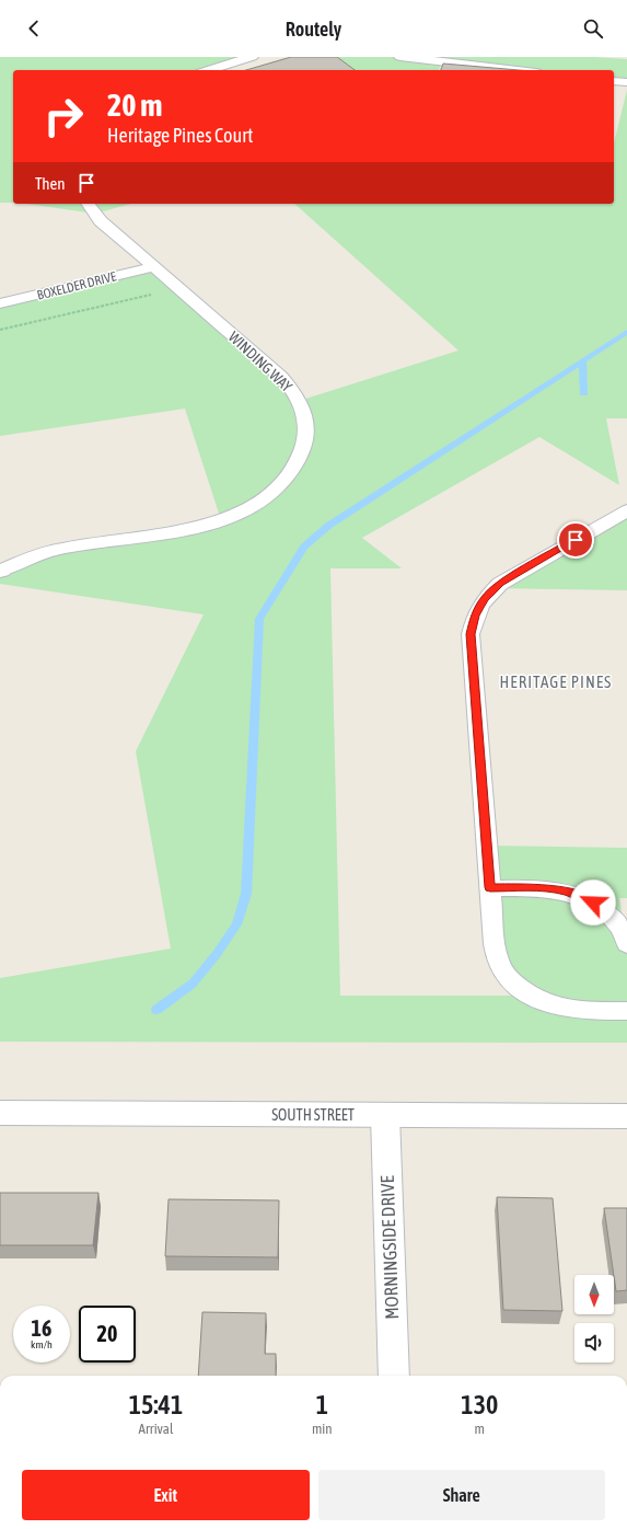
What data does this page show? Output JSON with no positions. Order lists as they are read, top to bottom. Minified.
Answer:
{"streets":{"main road":["SOUTH STREET","MORNINGSIDE DRIVE"],"lane":["BOXELDER DRIVE","WINDING WAY"]},"crossings":[["BOXELDER DRIVE","WINDING WAY"],["SOUTH STREET","MORNINGSIDE DRIVE"]],"districts":["HERITAGE PINES"],"north":"bottom","page":{"header":"Routely","turn":["20 m","Heritage Pines Court"],"then":"Then","speed":"16 km/h","limit":"20","eta":["15:41","Arrival","1","min","130","m"],"buttons":["Exit","Share"]}}
